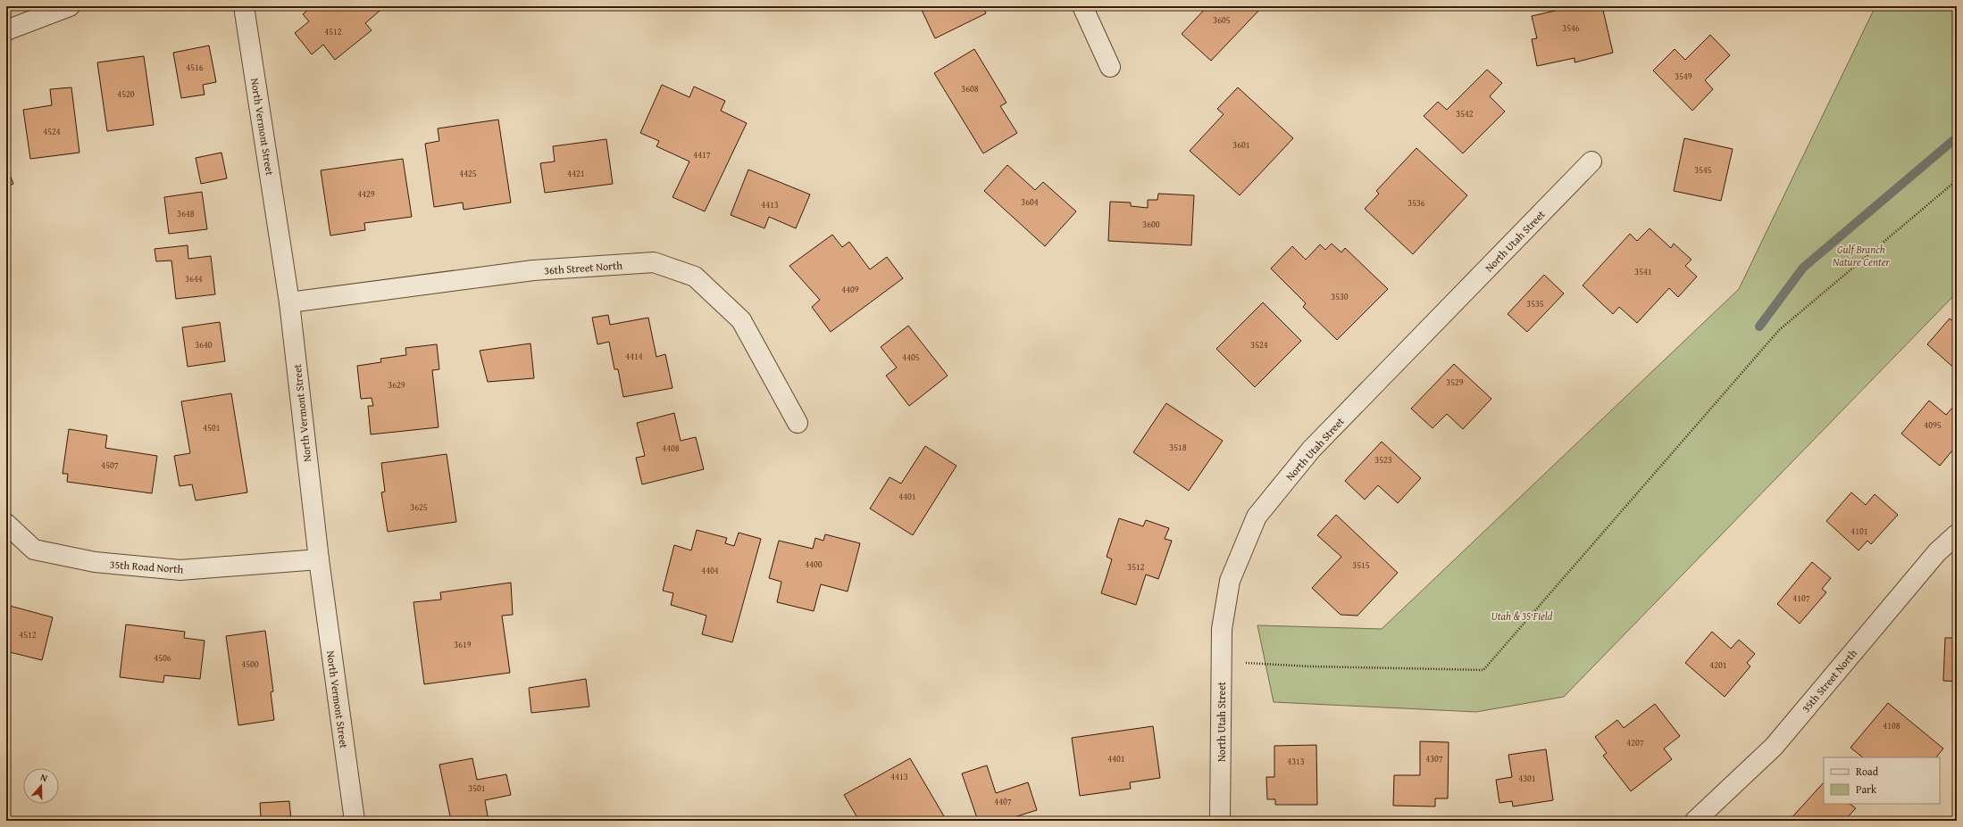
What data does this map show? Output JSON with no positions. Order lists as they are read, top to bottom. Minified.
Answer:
{"streets":{"street":["North Vermont Street","North Utah Street","36th Street North","35th Road North","35th Street North"]},"crossings":[["North Vermont Street","36th Street North"],["North Vermont Street","35th Road North"]],"parks":["Gulf Branch Nature Center","Utah & 35 Field"],"house_numbers":["3605","3546","4512","4516","3549","3608","4520","3542","4524","3601","4417","3545","4425","4421","4429","3604","3536","4413","3648","3600","3541","3644","4409","3530","3535","3640","3524","4414","4405","3529","3629","4095","4501","3518","4408","3523","4507","4401","3625","4101","4400","3515","3512","4404","4107","4512","3619","4506","4500","4201","4108","4207","4401","4307","4313","4413","4301","3501","4407"],"legend":["Road","Park"],"north":"top"}
